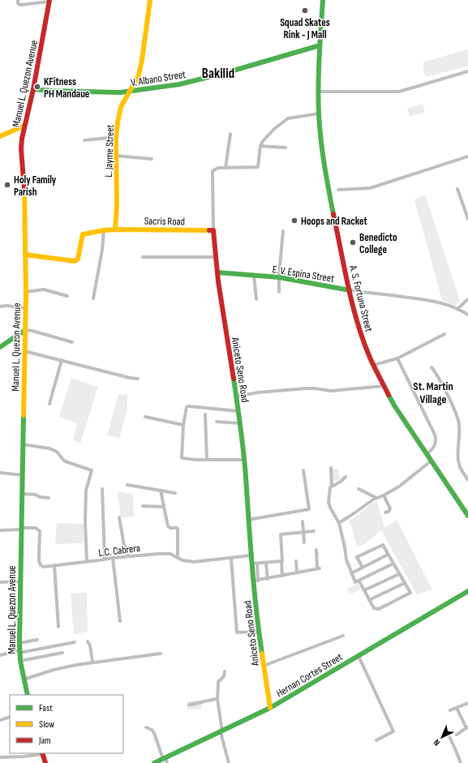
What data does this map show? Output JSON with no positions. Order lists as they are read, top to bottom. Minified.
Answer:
{"streets":{"main road":["V. Albano Street","Manuel L. Quezon Avenue","L. Jayme Street","Sacris Road","E. V. Espina Street","A. S. Fortuna Street","Aniceto Seno Road","Hernan Cortes Street"],"street":["L.C. Cabrera"]},"crossings":[["V. Albano Street","Manuel L. Quezon Avenue"],["V. Albano Street","L. Jayme Street"],["V. Albano Street","A. S. Fortuna Street"],["Manuel L. Quezon Avenue","Sacris Road"],["Manuel L. Quezon Avenue","L.C. Cabrera"],["L. Jayme Street","Sacris Road"],["Sacris Road","Aniceto Seno Road"],["E. V. Espina Street","A. S. Fortuna Street"],["E. V. Espina Street","Aniceto Seno Road"],["Aniceto Seno Road","L.C. Cabrera"],["Aniceto Seno Road","Hernan Cortes Street"]],"districts":["Bakilid","St. Martin Village"],"places":["Squad Skates Rink - J Mall","KFitness PH Mandaue","Holy Family Parish","Hoops and Racket","Benedicto College"],"legend":["Fast","Slow","Jam"],"north":"bottom left"}
